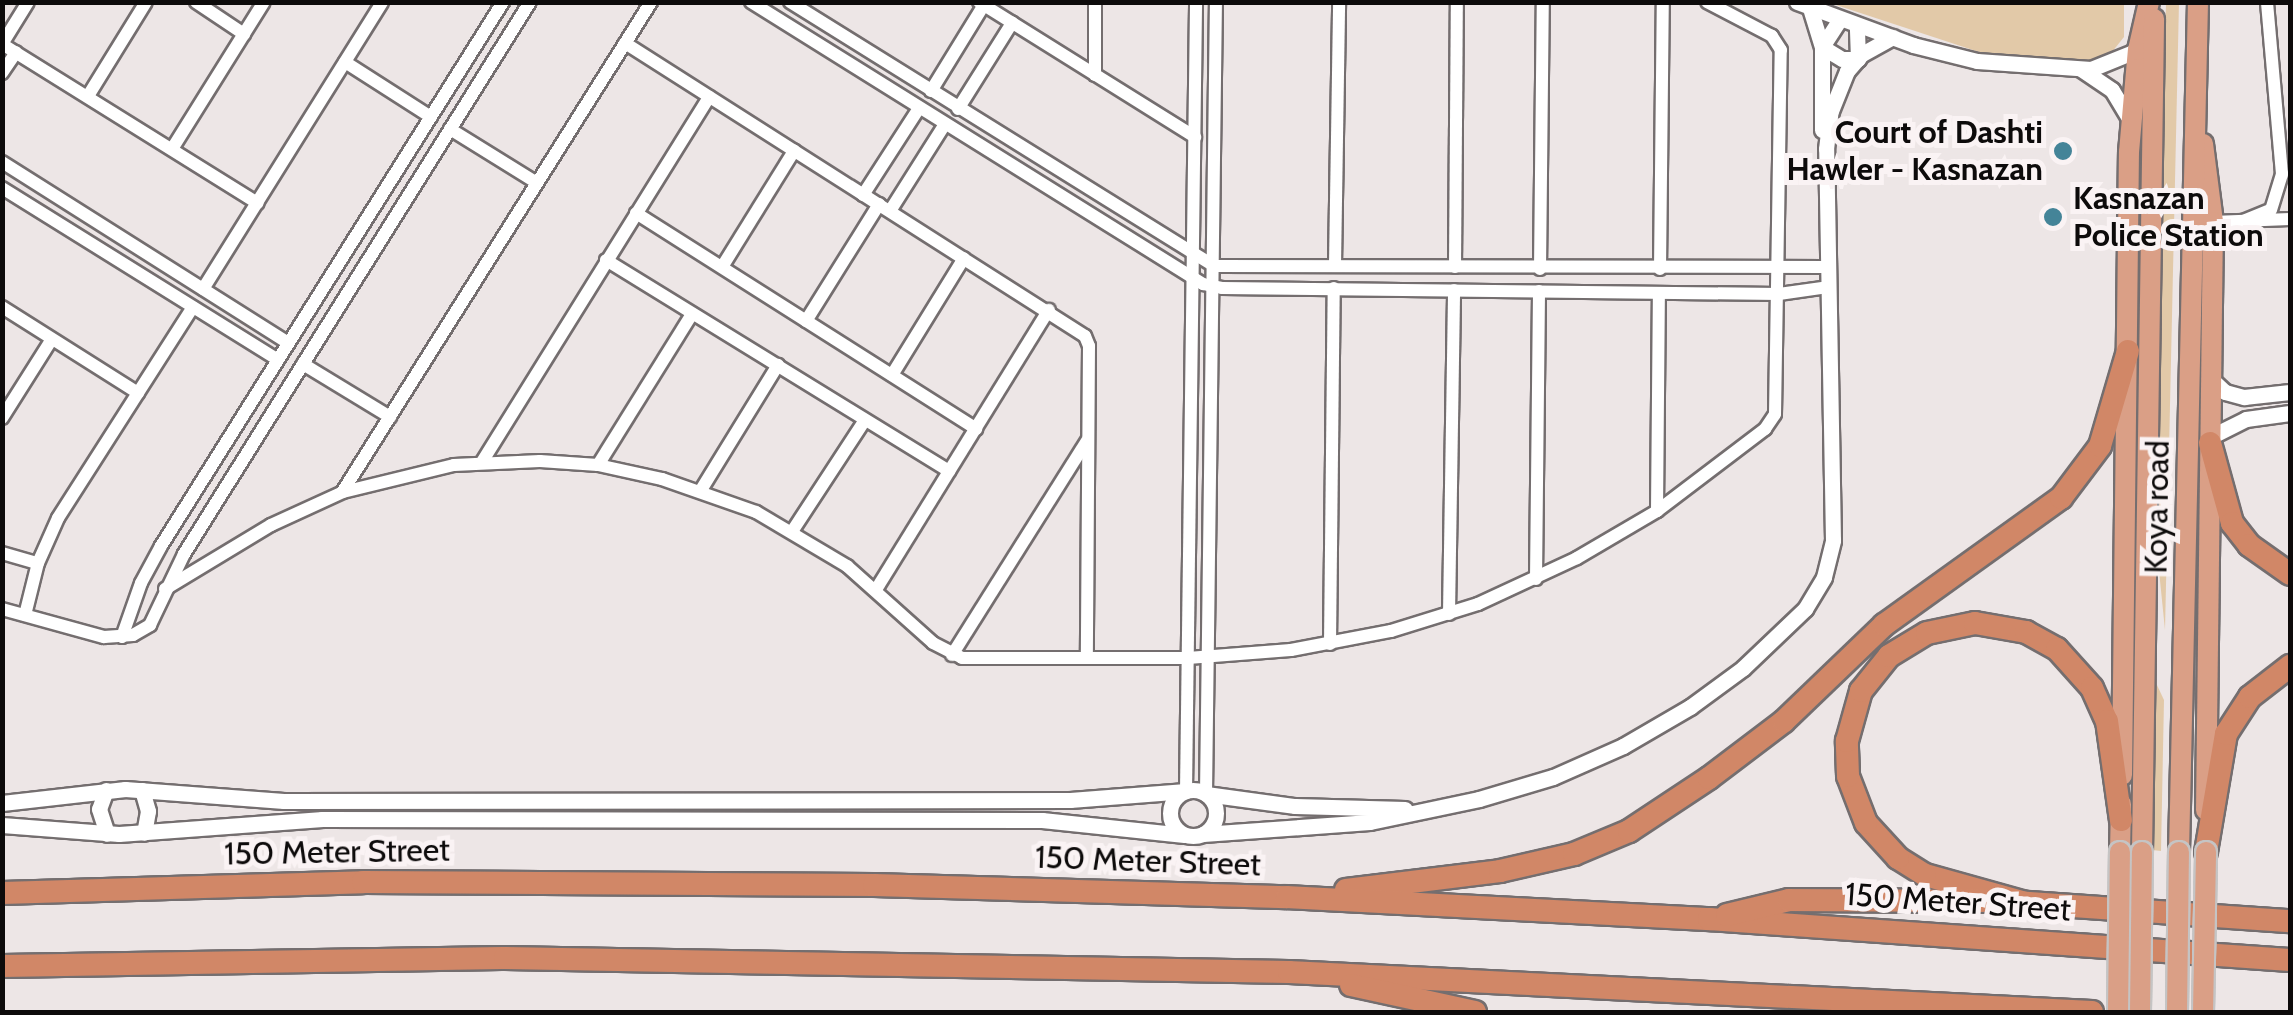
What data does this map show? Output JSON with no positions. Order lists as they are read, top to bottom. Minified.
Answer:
{"streets":{"highway":["Koya road","150 Meter Street"]},"places":["Court of Dashti Hawler - Kasnazan","Kasnazan Police Station"]}
